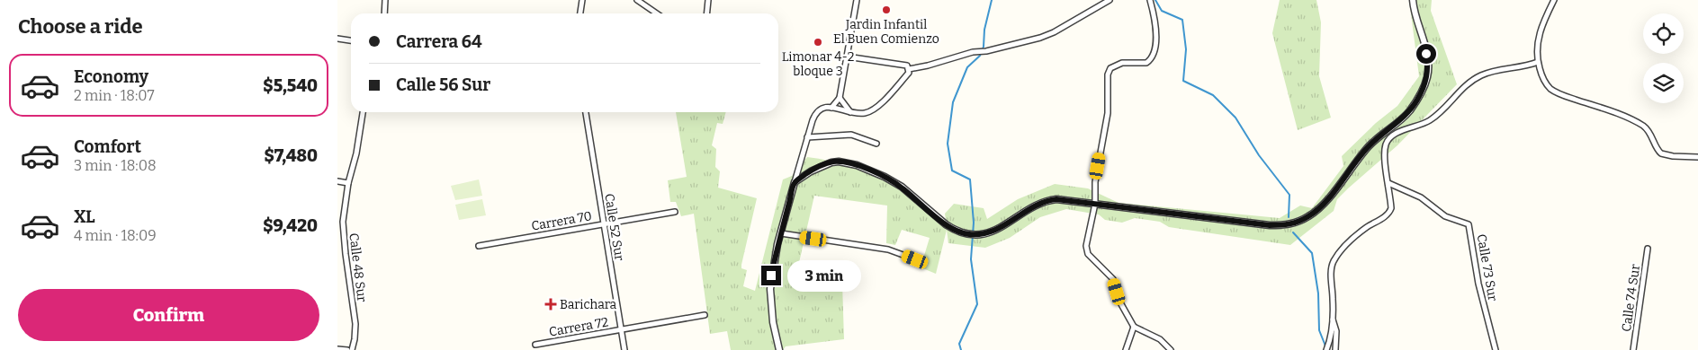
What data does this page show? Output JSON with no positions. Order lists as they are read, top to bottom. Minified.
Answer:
{"streets":{"street":["Carrera 70","Calle 52 Sur","Calle 48 Sur","Calle 73 Sur","Calle 74 Sur","Carrera 72"]},"crossings":[["Carrera 70","Calle 52 Sur"],["Calle 52 Sur","Carrera 72"]],"places":{"other":["Jardin Infantil El Buen Comienzo","Limonar 4-2 bloque 3"],"health":["Barichara"]},"page":{"heading":"Choose a ride","banner":["Carrera 64","Calle 56 Sur"],"list":[{"name":"Economy","note":"2 min · 18:07","value":"$5,540"},{"name":"Comfort","note":"3 min · 18:08","value":"$7,480"},{"name":"XL","note":"4 min · 18:09","value":"$9,420"}],"bubble":"3 min","buttons":"Confirm"}}
